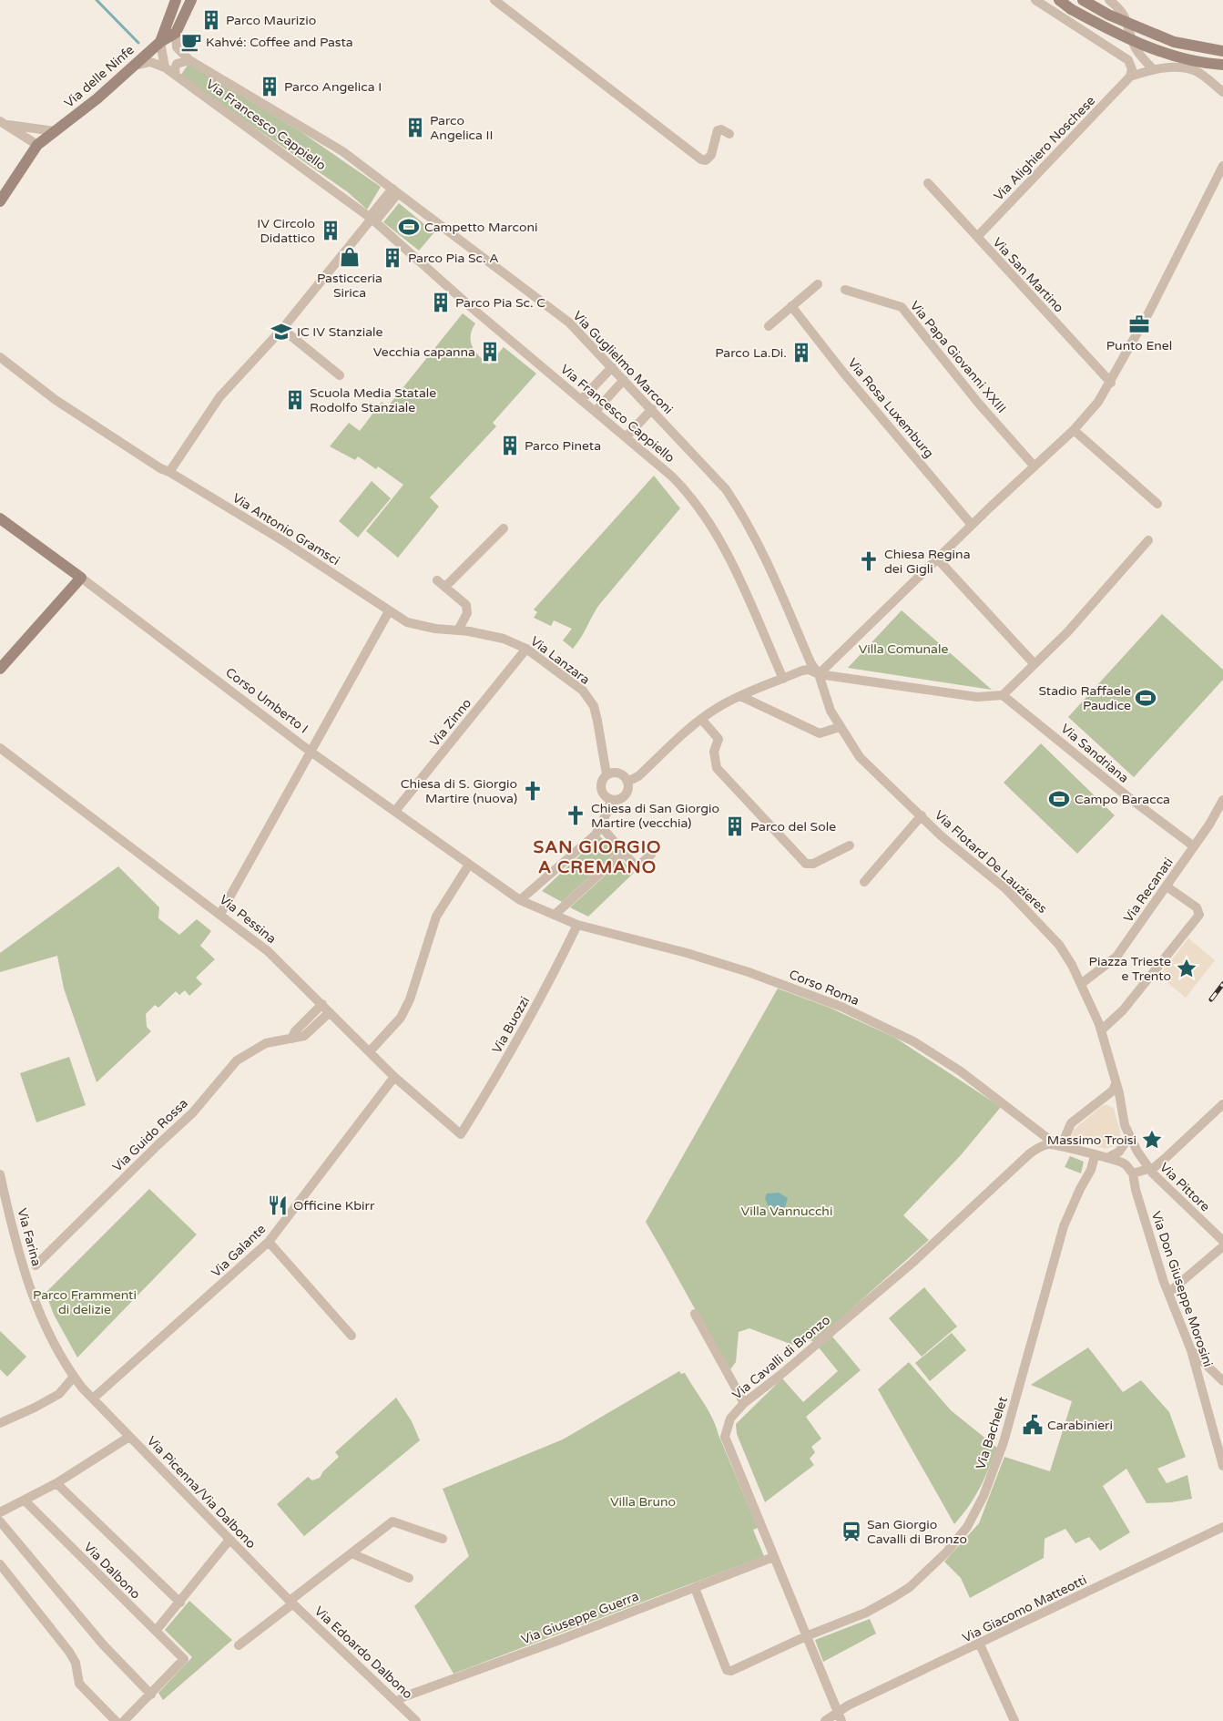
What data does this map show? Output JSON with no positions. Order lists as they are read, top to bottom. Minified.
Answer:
{"streets":{"main road":["Via delle Ninfe","Corso Umberto I"],"street":["Via Francesco Cappiello","Via Alighiero Noschese","Via San Martino","Via Papa Giovanni XXIII","Via Guglielmo Marconi","Via Rosa Luxemburg","Via Antonio Gramsci","Via Lanzara","Via Zinno","Via Sandriana","Via Flotard De Lauzieres","Via Recanati","Via Pessina","Corso Roma","Via Buozzi","Via Guido Rossa","Via Pittore","Via Farina","Via Galante","Via Don Giuseppe Morosini","Via Cavalli di Bronzo","Via Bachelet","Via Picenna/Via Dalbono","Via Dalbono","Via Giacomo Matteotti","Via Giuseppe Guerra","Via Edoardo Dalbono"]},"crossings":[["Via delle Ninfe","Via Guglielmo Marconi"],["Via Alighiero Noschese","Via San Martino"],["Via Guglielmo Marconi","Via Flotard De Lauzieres"],["Via Antonio Gramsci","Via Lanzara"],["Via Lanzara","Via Zinno"],["Corso Umberto I","Via Zinno"],["Corso Umberto I","Corso Roma"],["Via Sandriana","Via Recanati"],["Via Flotard De Lauzieres","Via Recanati"],["Via Flotard De Lauzieres","Via Pittore"],["Via Flotard De Lauzieres","Via Bachelet"],["Via Pessina","Via Buozzi"],["Via Pessina","Via Guido Rossa"],["Via Pessina","Via Galante"],["Corso Roma","Via Buozzi"],["Corso Roma","Via Cavalli di Bronzo"],["Via Pittore","Via Bachelet"],["Via Farina","Via Galante"],["Via Farina","Via Picenna/Via Dalbono"],["Via Galante","Via Picenna/Via Dalbono"],["Via Cavalli di Bronzo","Via Bachelet"],["Via Cavalli di Bronzo","Via Giacomo Matteotti"],["Via Cavalli di Bronzo","Via Giuseppe Guerra"],["Via Bachelet","Via Giuseppe Guerra"],["Via Picenna/Via Dalbono","Via Edoardo Dalbono"],["Via Giuseppe Guerra","Via Edoardo Dalbono"]],"districts":["SAN GIORGIO A CREMANO"],"parks":["Villa Comunale","Villa Vannucchi","Parco Frammenti di delizie","Villa Bruno"],"places":{"building":["Parco Maurizio","Parco Angelica I","Parco Angelica II","IV Circolo Didattico","Parco Pia Sc. A","Parco Pia Sc. C","Vecchia capanna","Parco La.Di.","Scuola Media Statale Rodolfo Stanziale","Parco Pineta","Parco del Sole"],"cafe":["Kahvé: Coffee and Pasta"],"sports":["Campetto Marconi","Stadio Raffaele Paudice","Campo Baracca"],"shop":["Pasticceria Sirica"],"office":["Punto Enel"],"school or university":["IC IV Stanziale"],"church":["Chiesa Regina dei Gigli","Chiesa di S. Giorgio Martire (nuova)","Chiesa di San Giorgio Martire (vecchia)"],"place":["Piazza Trieste e Trento","Massimo Troisi"],"restaurant":["Officine Kbirr"],"public building":["Carabinieri"],"station":["San Giorgio Cavalli di Bronzo"]}}
